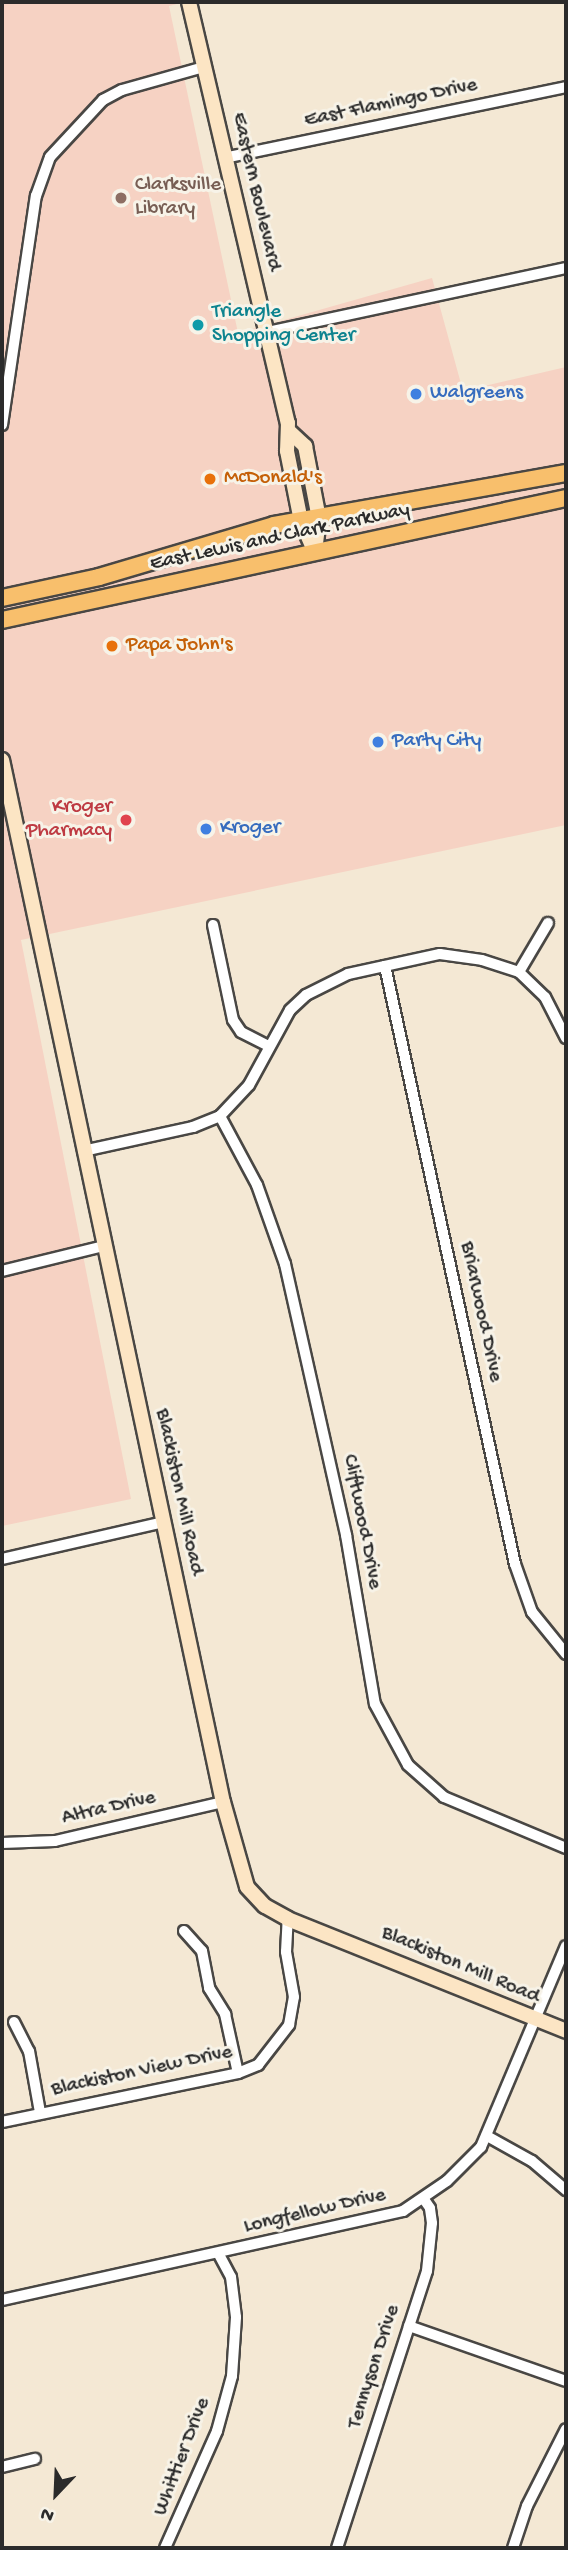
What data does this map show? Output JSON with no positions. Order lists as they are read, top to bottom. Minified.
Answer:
{"streets":{"main road":["Eastern Boulevard","East Lewis and Clark Parkway","Blackiston Mill Road"],"street":["East Flamingo Drive","Briarwood Drive","Cliftwood Drive","Altra Drive","Blackiston View Drive","Longfellow Drive","Tennyson Drive","Whittier Drive"]},"crossings":[["East Flamingo Drive","Eastern Boulevard"],["Eastern Boulevard","East Lewis and Clark Parkway"],["Blackiston Mill Road","Altra Drive"],["Blackiston Mill Road","Blackiston View Drive"],["Blackiston Mill Road","Longfellow Drive"],["Longfellow Drive","Tennyson Drive"],["Longfellow Drive","Whittier Drive"]],"places":["Clarksville Library","Triangle Shopping Center","Walgreens","McDonald's","Papa John's","Party City","Kroger Pharmacy","Kroger"],"north":"bottom left"}
